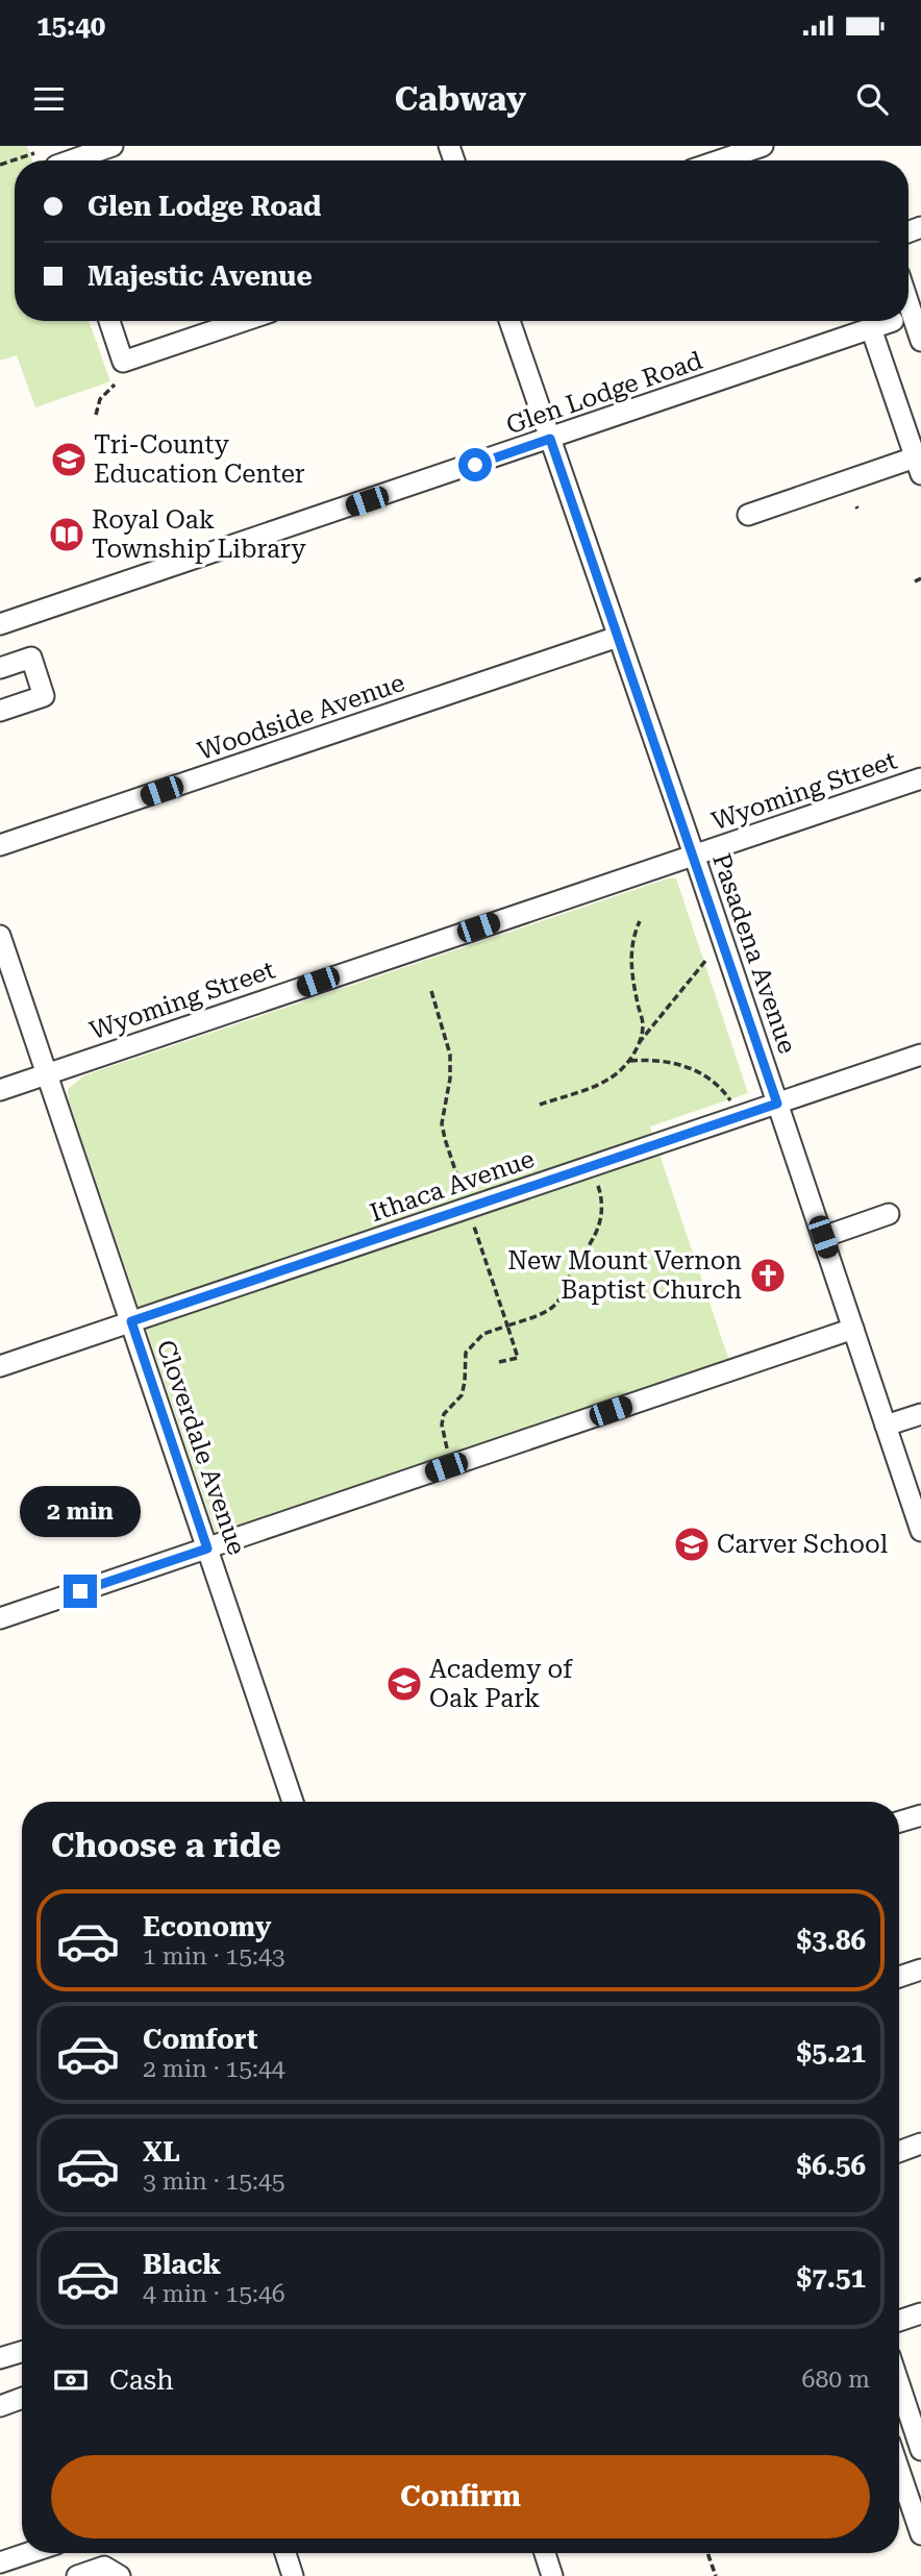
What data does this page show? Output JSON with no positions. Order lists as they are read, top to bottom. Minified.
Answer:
{"streets":{"street":["Glen Lodge Road","Woodside Avenue","Wyoming Street","Pasadena Avenue","Ithaca Avenue","Cloverdale Avenue"]},"crossings":[["Glen Lodge Road","Pasadena Avenue"],["Woodside Avenue","Pasadena Avenue"],["Wyoming Street","Pasadena Avenue"],["Wyoming Street","Cloverdale Avenue"],["Pasadena Avenue","Ithaca Avenue"],["Ithaca Avenue","Cloverdale Avenue"]],"places":{"school or university":["Tri-County Education Center","Carver School","Academy of Oak Park"],"library":["Royal Oak Township Library"],"church":["New Mount Vernon Baptist Church"]},"page":{"status":"15:40","header":"Cabway","banner":["Glen Lodge Road","Majestic Avenue"],"bubble":"2 min","heading":"Choose a ride","list":[{"name":"Economy","note":"1 min · 15:43","value":"$3.86"},{"name":"Comfort","note":"2 min · 15:44","value":"$5.21"},{"name":"XL","note":"3 min · 15:45","value":"$6.56"},{"name":"Black","note":"4 min · 15:46","value":"$7.51"}],"pay":["Cash","680 m"],"buttons":"Confirm"}}
